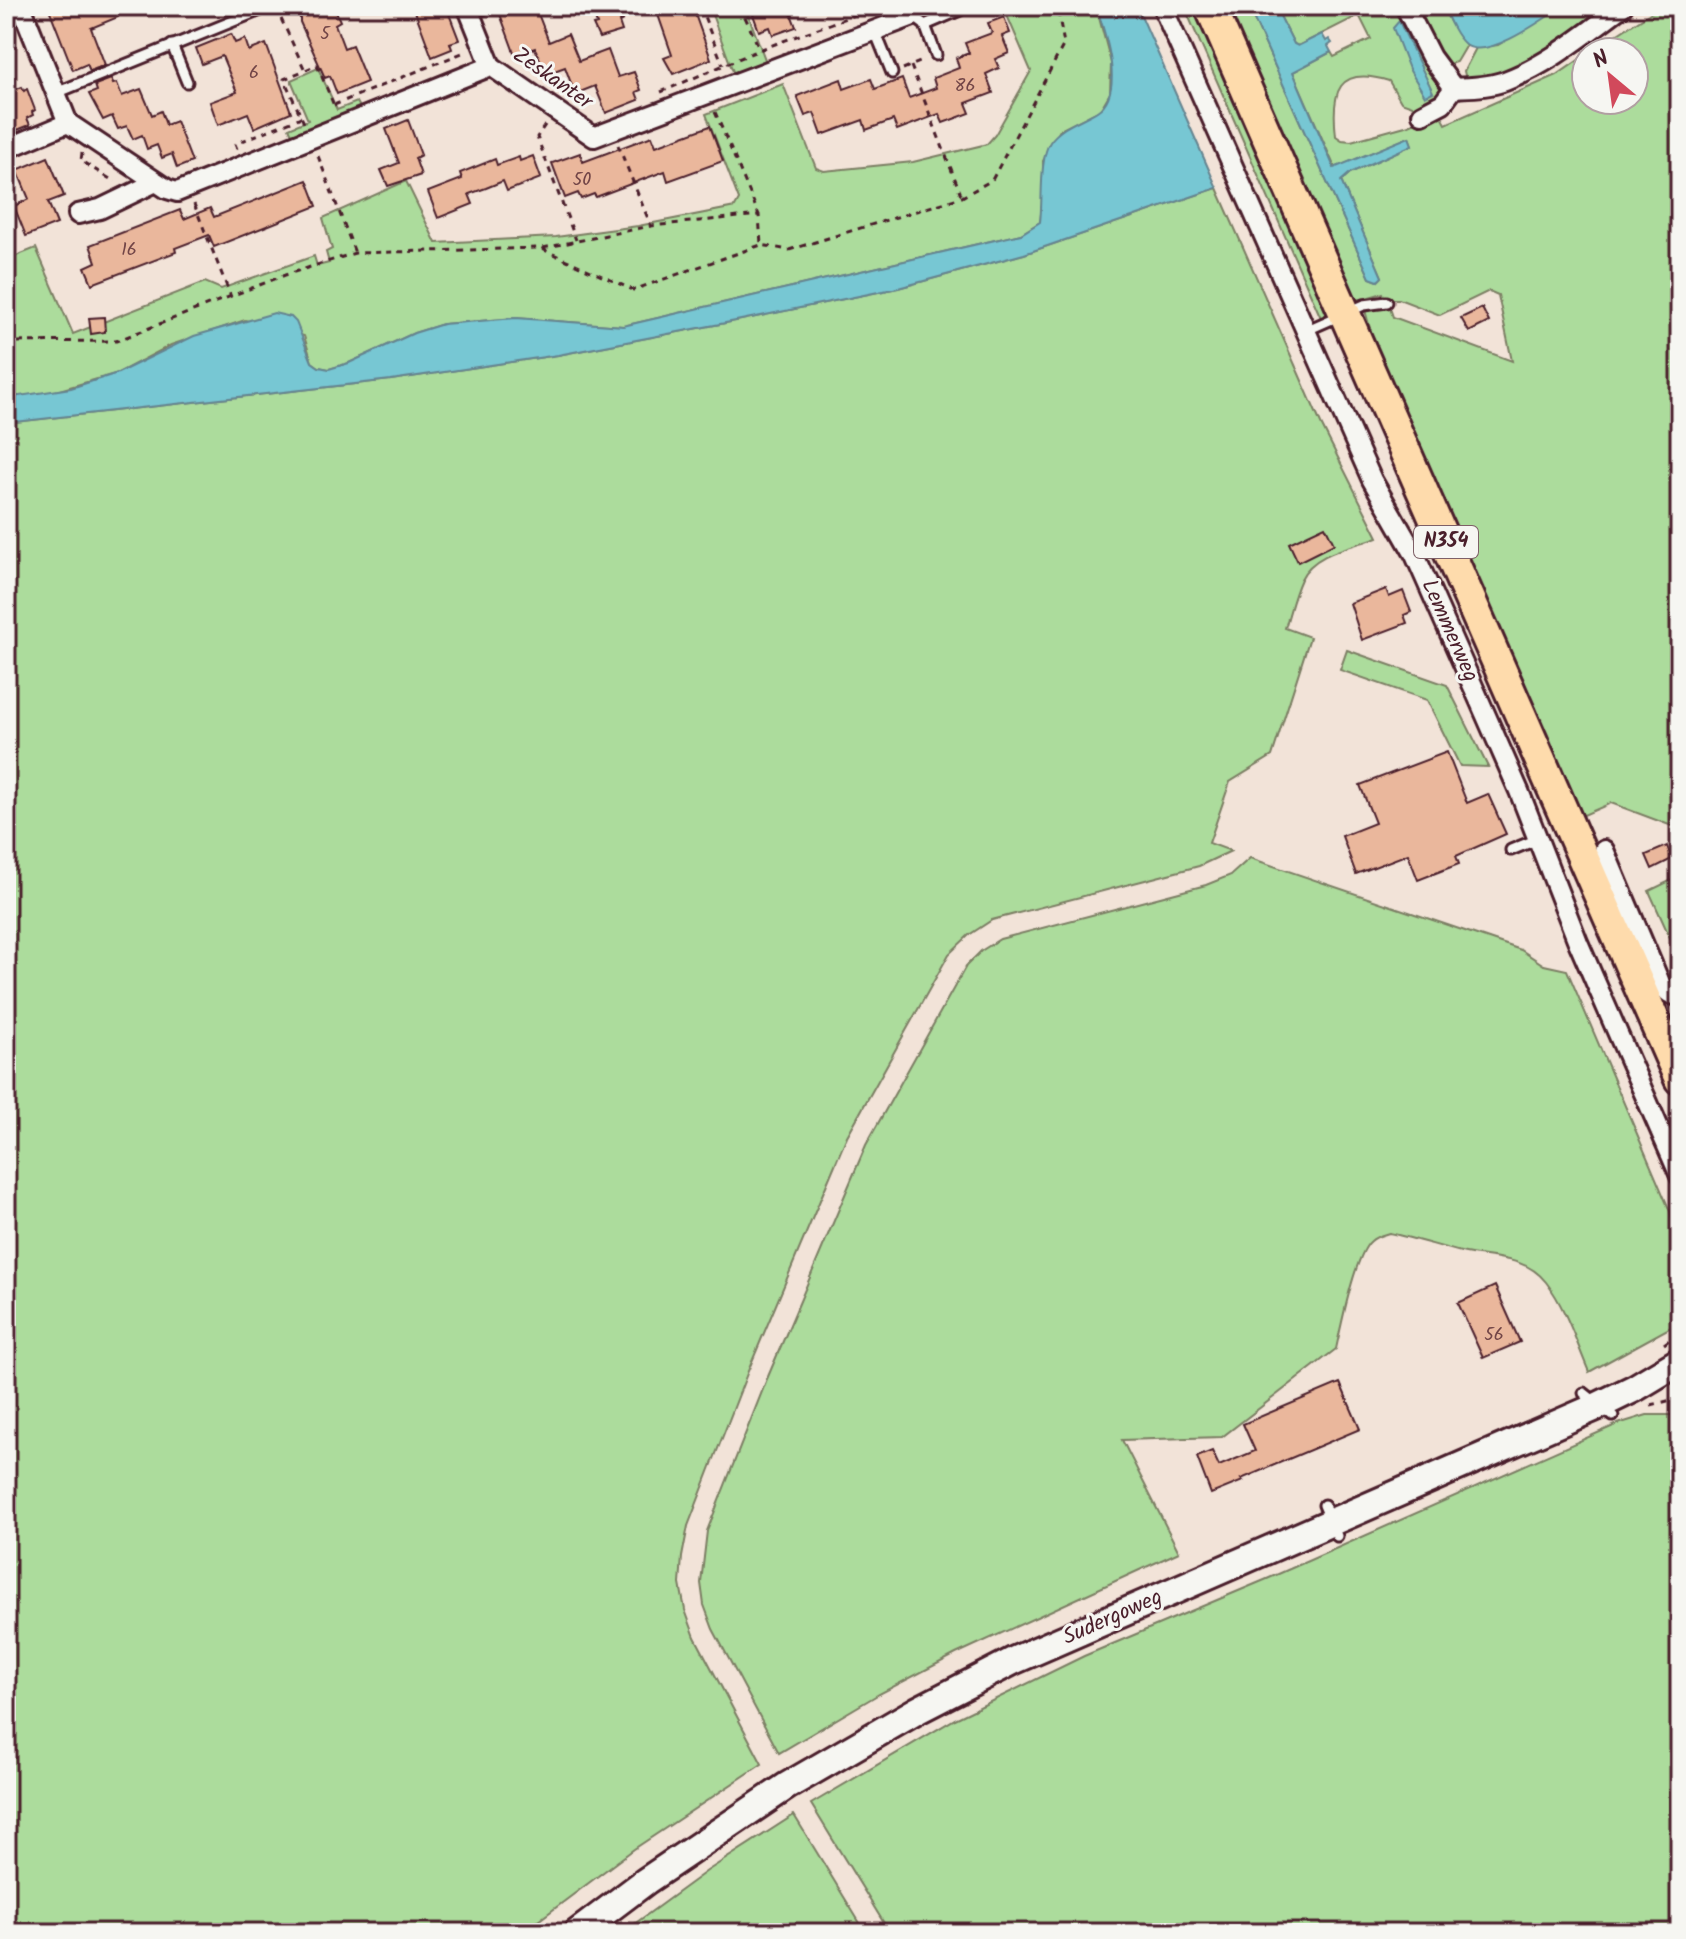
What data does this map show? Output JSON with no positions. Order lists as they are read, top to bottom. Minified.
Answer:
{"streets":{"main road":["N354","Lemmerweg"],"street":["Zeskanter","Sudergoweg"]},"house_numbers":["5","6","86","50","16","56"],"north":"top left"}
